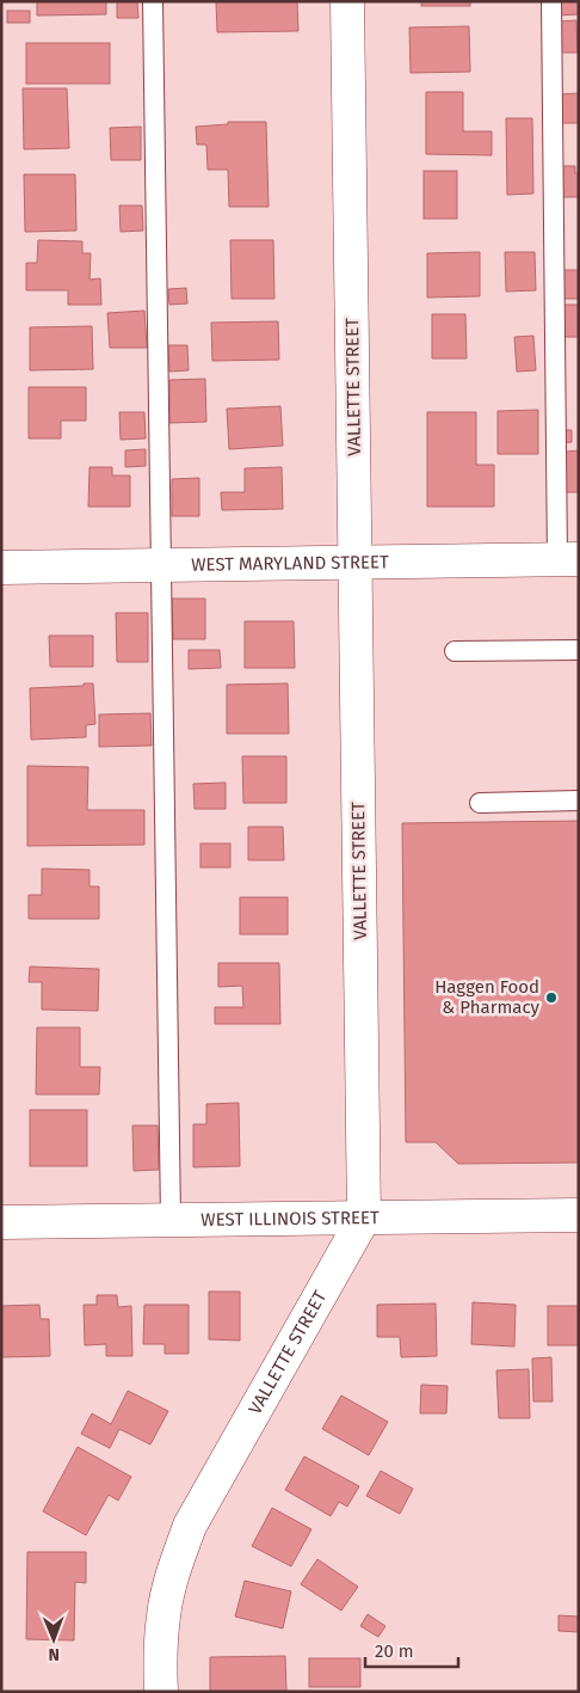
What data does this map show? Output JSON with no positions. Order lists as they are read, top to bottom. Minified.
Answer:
{"streets":{"street":["VALLETTE STREET","WEST MARYLAND STREET","WEST ILLINOIS STREET"]},"crossings":[["VALLETTE STREET","WEST MARYLAND STREET"],["VALLETTE STREET","WEST ILLINOIS STREET"]],"places":["Haggen Food & Pharmacy"],"scale_bar":"20 m","north":"bottom"}
